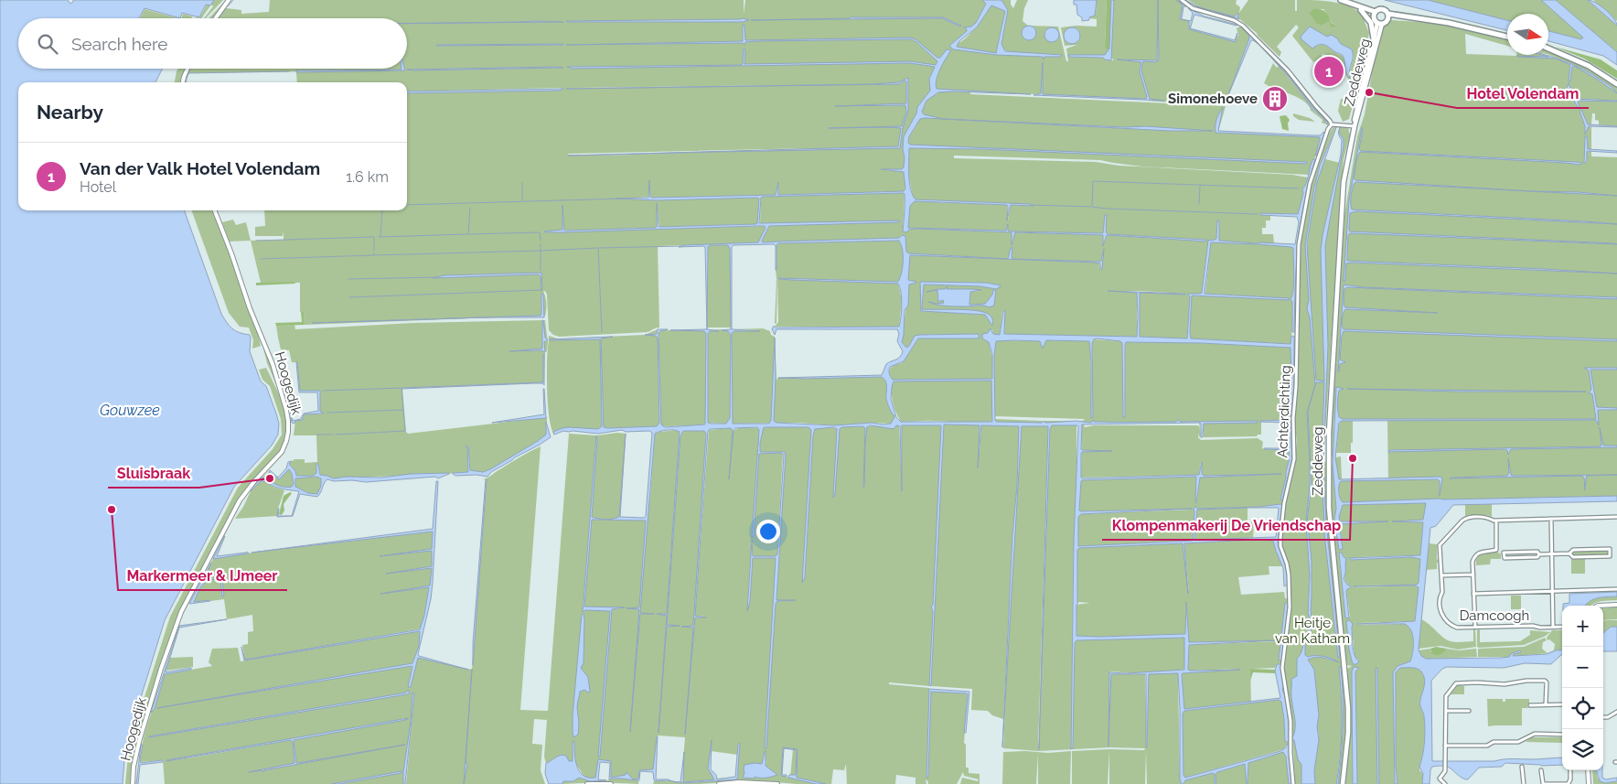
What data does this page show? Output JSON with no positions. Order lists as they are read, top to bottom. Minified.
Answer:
{"streets":{"main road":["Zeddeweg"],"street":["Hoogedijk","Achterdichting","Damcoogh"]},"water":["Gouwzee"],"parks":["Heitje van Katham"],"places":{"other":["Hotel Volendam","Klompenmakerij De Vriendschap","Sluisbraak","Markermeer & IJmeer"],"building":["Simonehoeve"]},"north":"right","page":{"search":"Search here","pins":"1","heading":"Nearby","list":[{"mark":"1","name":"Van der Valk Hotel Volendam","note":"Hotel","value":"1.6 km"}],"map_buttons":["+","−"]}}
